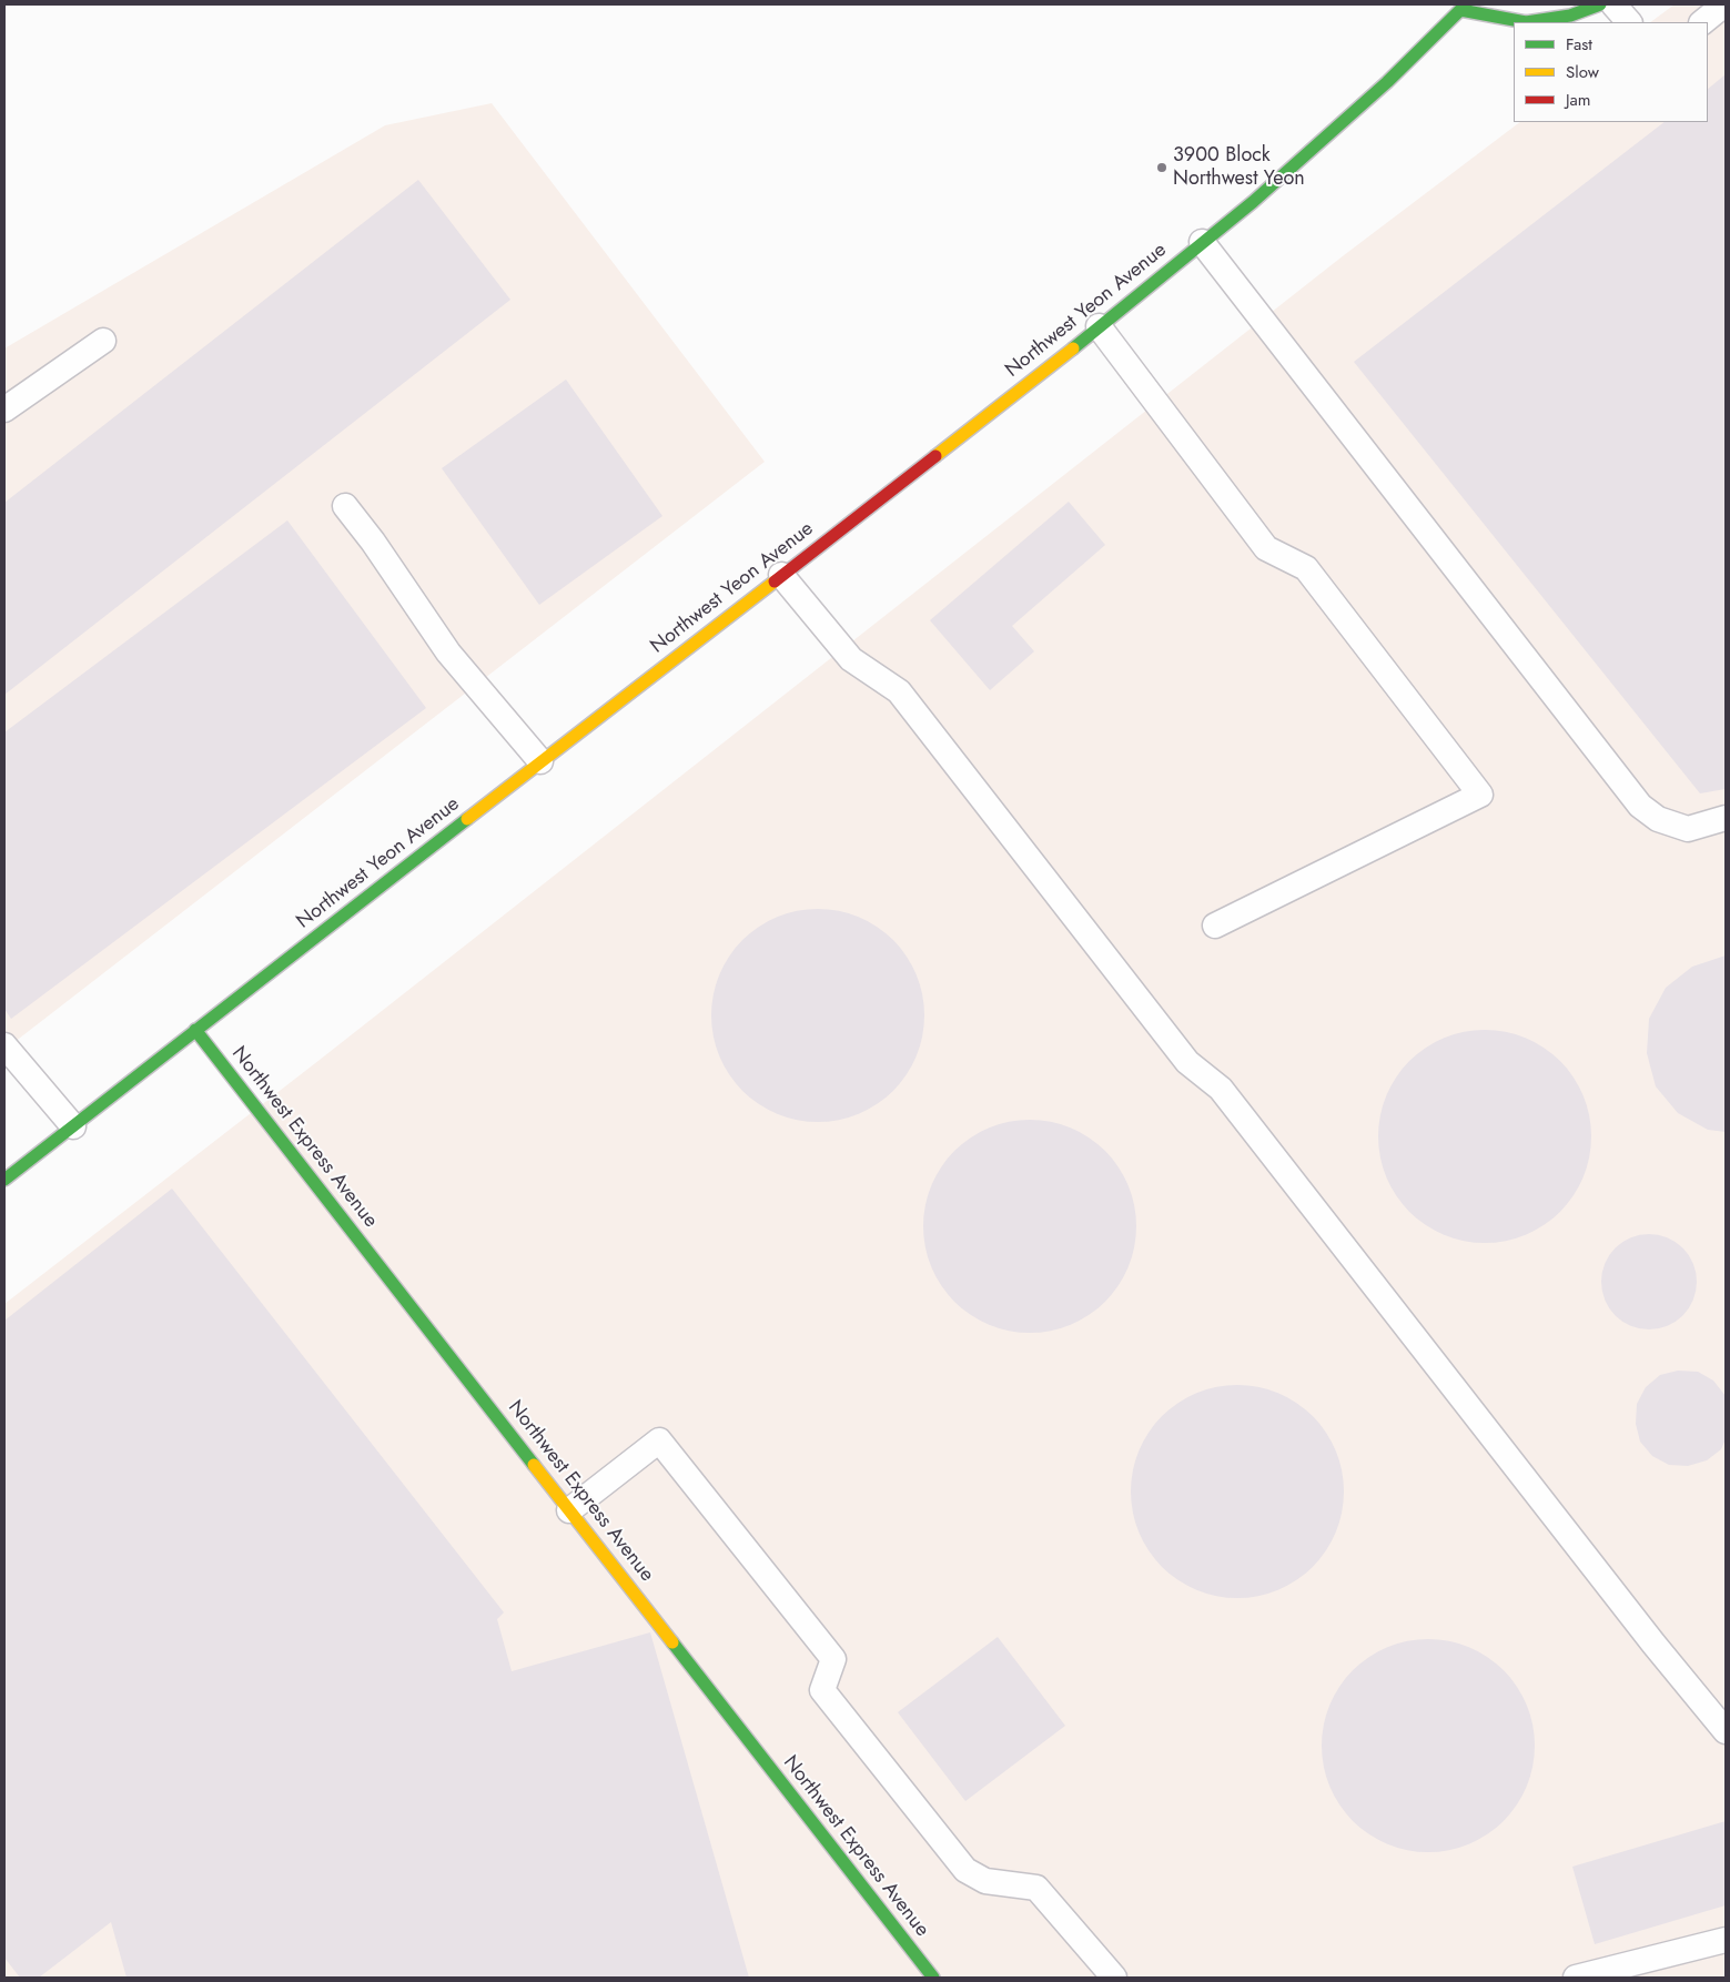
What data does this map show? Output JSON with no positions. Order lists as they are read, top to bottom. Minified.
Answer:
{"streets":{"main road":["Northwest Yeon Avenue","Northwest Express Avenue"]},"crossings":[["Northwest Yeon Avenue","Northwest Express Avenue"]],"places":["3900 Block Northwest Yeon"],"legend":["Fast","Slow","Jam"]}
